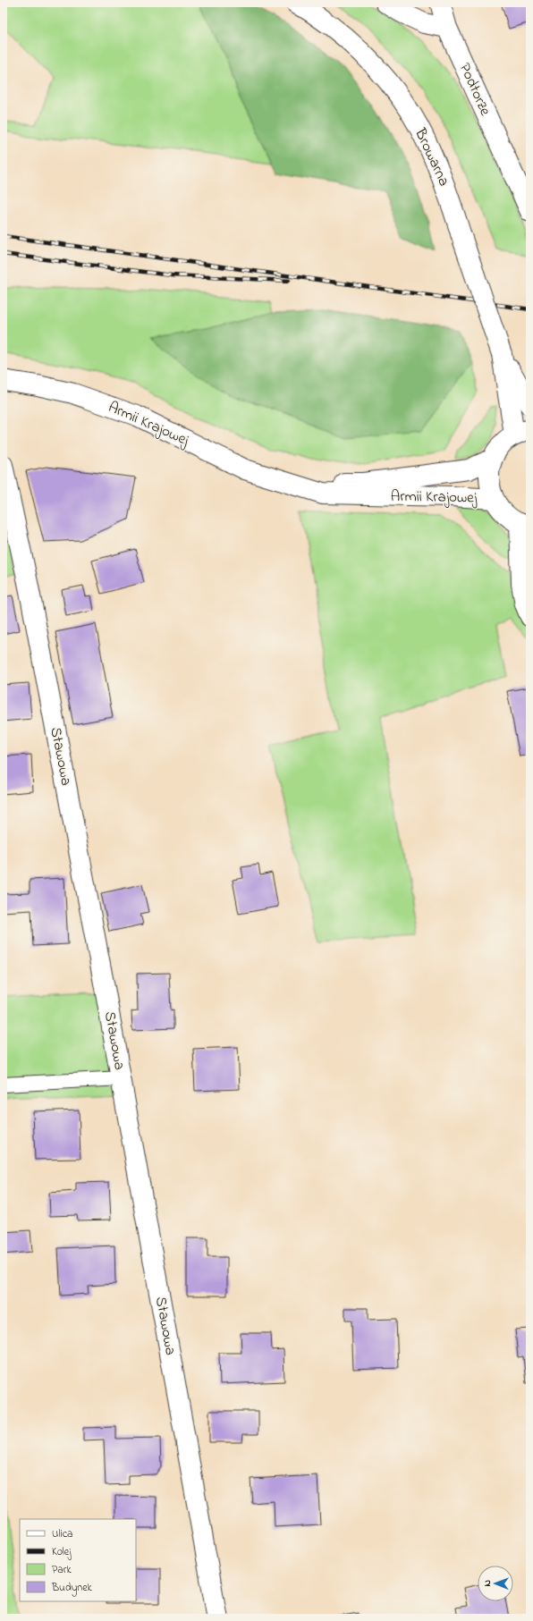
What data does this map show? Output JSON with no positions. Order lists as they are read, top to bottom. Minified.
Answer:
{"streets":{"street":["Podtorze","Browarna","Armii Krajowej","Stawowa"]},"legend":["Ulica","Kolej","Park","Budynek"],"north":"left"}
